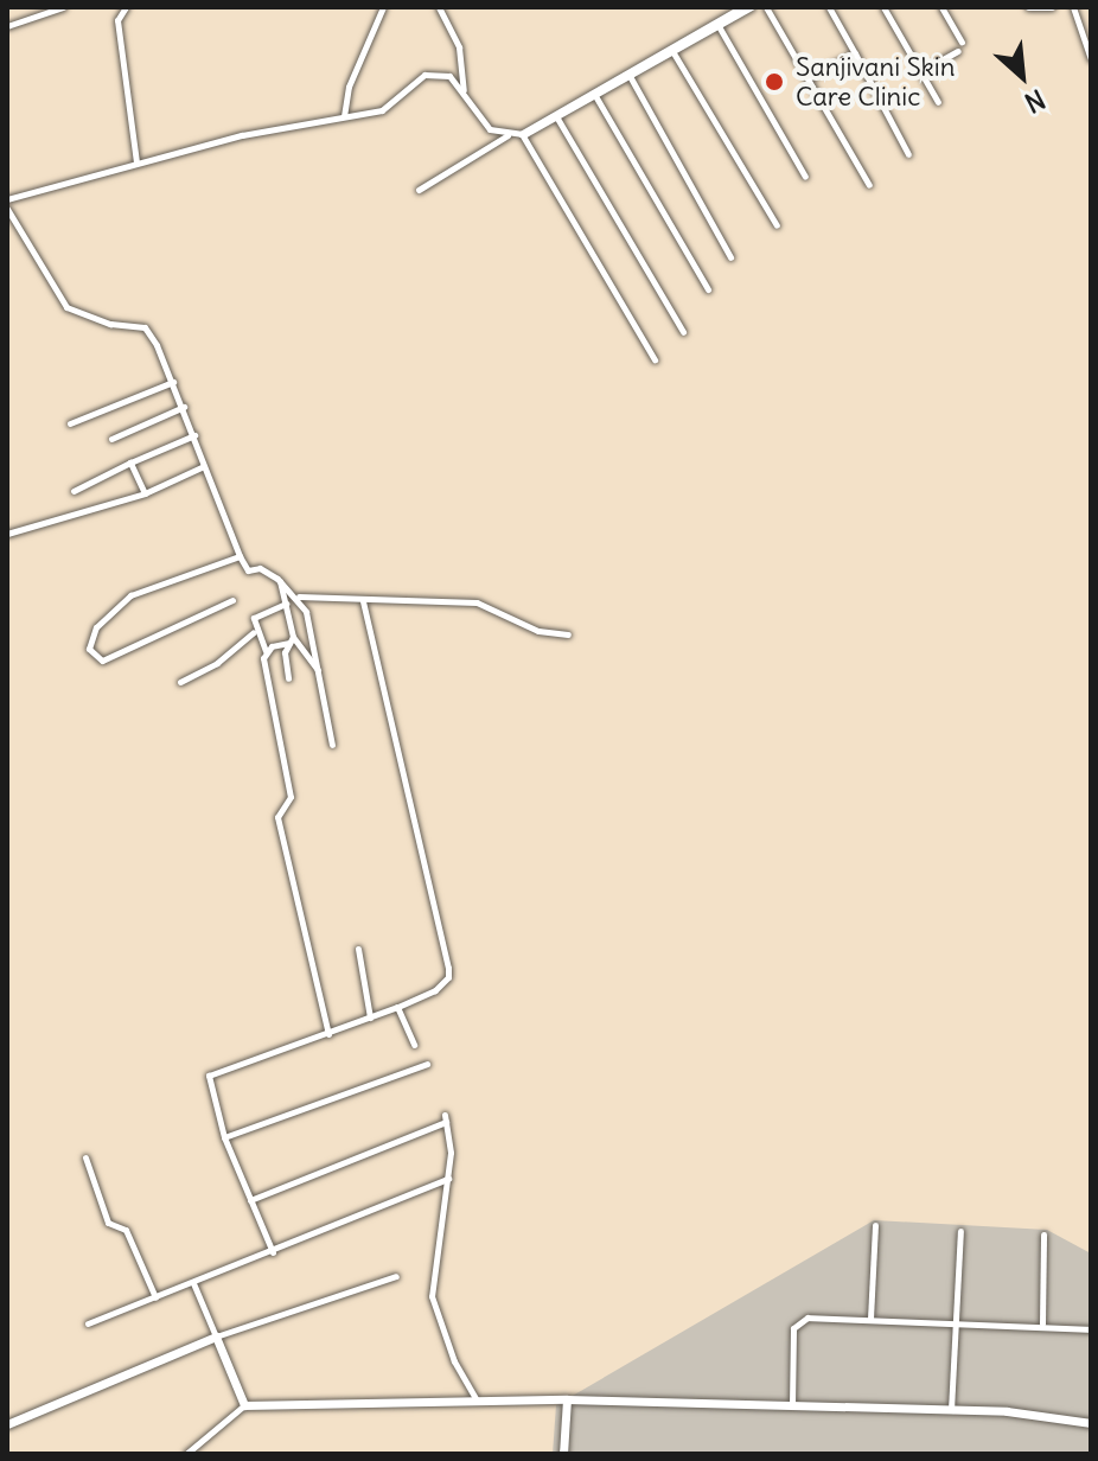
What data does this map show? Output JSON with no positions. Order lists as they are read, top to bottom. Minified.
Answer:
{"places":["Sanjivani Skin Care Clinic"],"north":"bottom right"}
